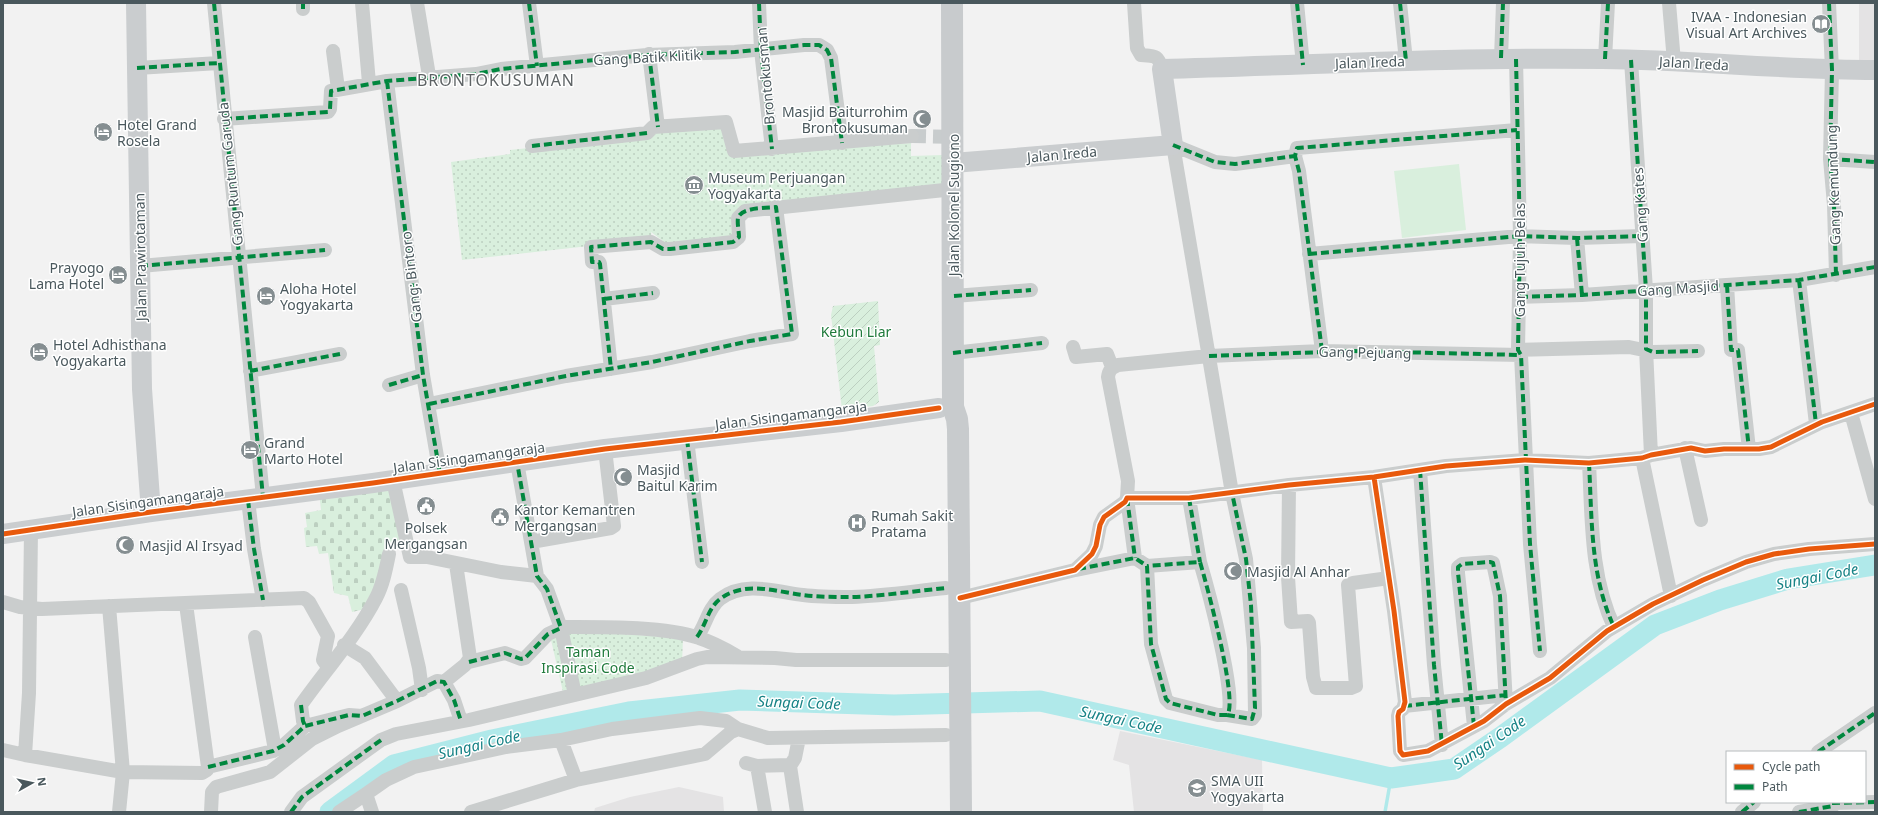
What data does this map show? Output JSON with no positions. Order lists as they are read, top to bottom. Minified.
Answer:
{"streets":{"main road":["Jalan Kolonel Sugiono"],"street":["Gang Batik Klitik","Jalan Ireda","Brontokusman","Gang Runtum Garuda","Gang Kemundung","Gang Kates","Jalan Prawirotaman","Gang Tujuh Belas","Gang: Bintoro","Gang Masjid","Gang Pejuang","Jalan Sisingamangaraja"]},"crossings":[["Gang Batik Klitik","Brontokusman"],["Gang Batik Klitik","Gang: Bintoro"],["Jalan Ireda","Gang Kemundung"],["Jalan Ireda","Jalan Kolonel Sugiono"],["Jalan Ireda","Gang Kates"],["Jalan Ireda","Gang Tujuh Belas"],["Gang Runtum Garuda","Jalan Prawirotaman"],["Gang Kemundung","Gang Masjid"],["Jalan Kolonel Sugiono","Jalan Sisingamangaraja"],["Gang Kates","Gang Masjid"],["Gang Kates","Gang Pejuang"],["Jalan Prawirotaman","Jalan Sisingamangaraja"],["Gang Tujuh Belas","Gang Masjid"],["Gang Tujuh Belas","Gang Pejuang"],["Gang: Bintoro","Jalan Sisingamangaraja"]],"districts":["BRONTOKUSUMAN"],"water":["Sungai Code"],"parks":["Kebun Liar","Taman Inspirasi Code"],"places":{"library":["IVAA - Indonesian Visual Art Archives"],"mosque":["Masjid Baiturrohim Brontokusuman","Masjid Baitul Karim","Masjid Al Irsyad","Masjid Al Anhar"],"hotel":["Hotel Grand Rosela","Prayogo Lama Hotel","Aloha Hotel Yogyakarta","Hotel Adhisthana Yogyakarta","Grand Marto Hotel"],"museum":["Museum Perjuangan Yogyakarta"],"public building":["Polsek Mergangsan","Kantor Kemantren Mergangsan"],"hospital":["Rumah Sakit Pratama"],"school or university":["SMA UII Yogyakarta"]},"legend":["Cycle path","Path"],"north":"right"}
